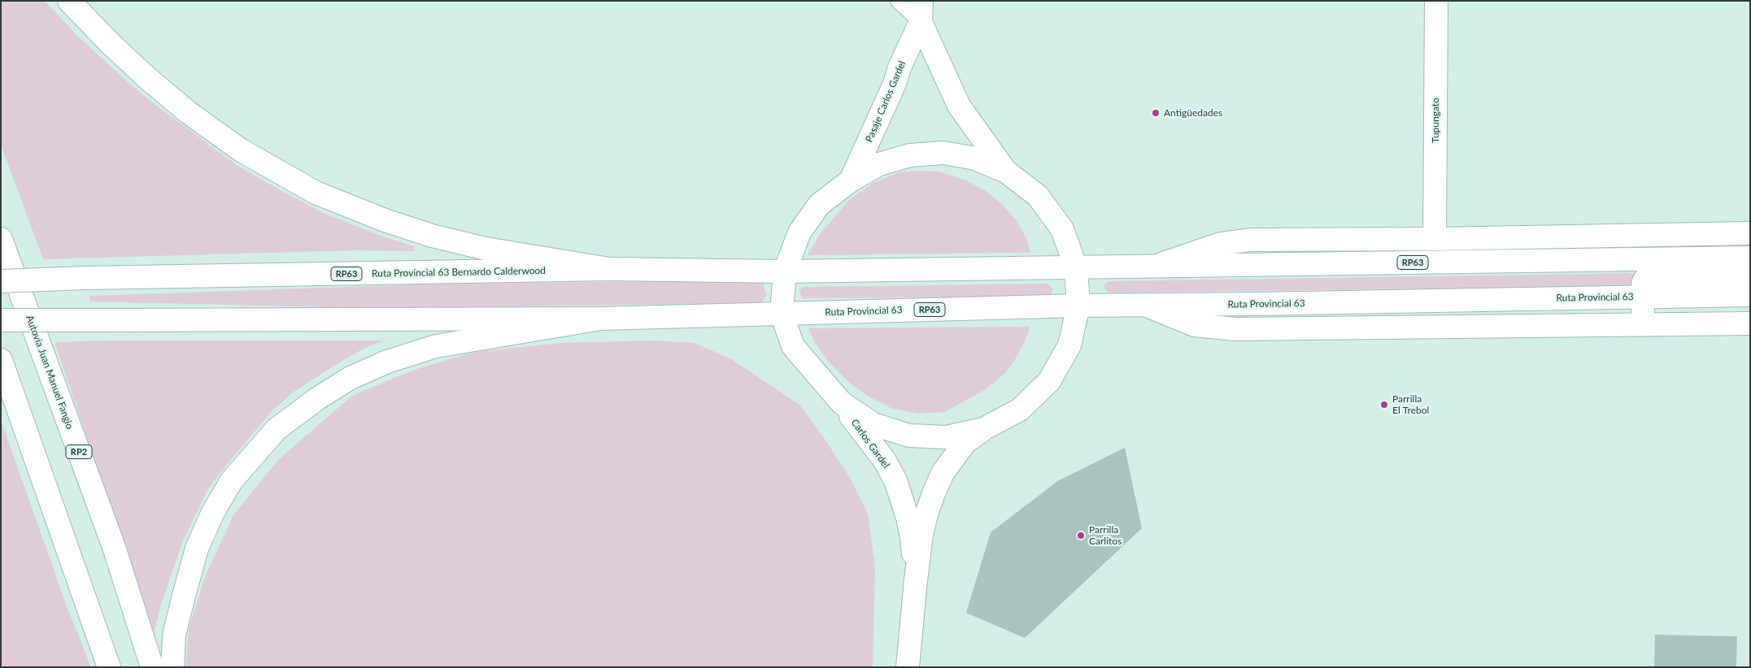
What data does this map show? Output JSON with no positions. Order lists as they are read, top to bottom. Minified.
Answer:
{"streets":{"main road":["Pasaje Carlos Gardel","Tupungato","RP63","Ruta Provincial 63 Bernardo Calderwood","Ruta Provincial 63","Autovía Juan Manuel Fangio","Carlos Gardel","RP2"]},"crossings":[["RP63","Ruta Provincial 63 Bernardo Calderwood"],["RP63","Ruta Provincial 63"]],"places":["Antigüedades","Parrilla El Trebol","Parrilla Carlitos"]}
